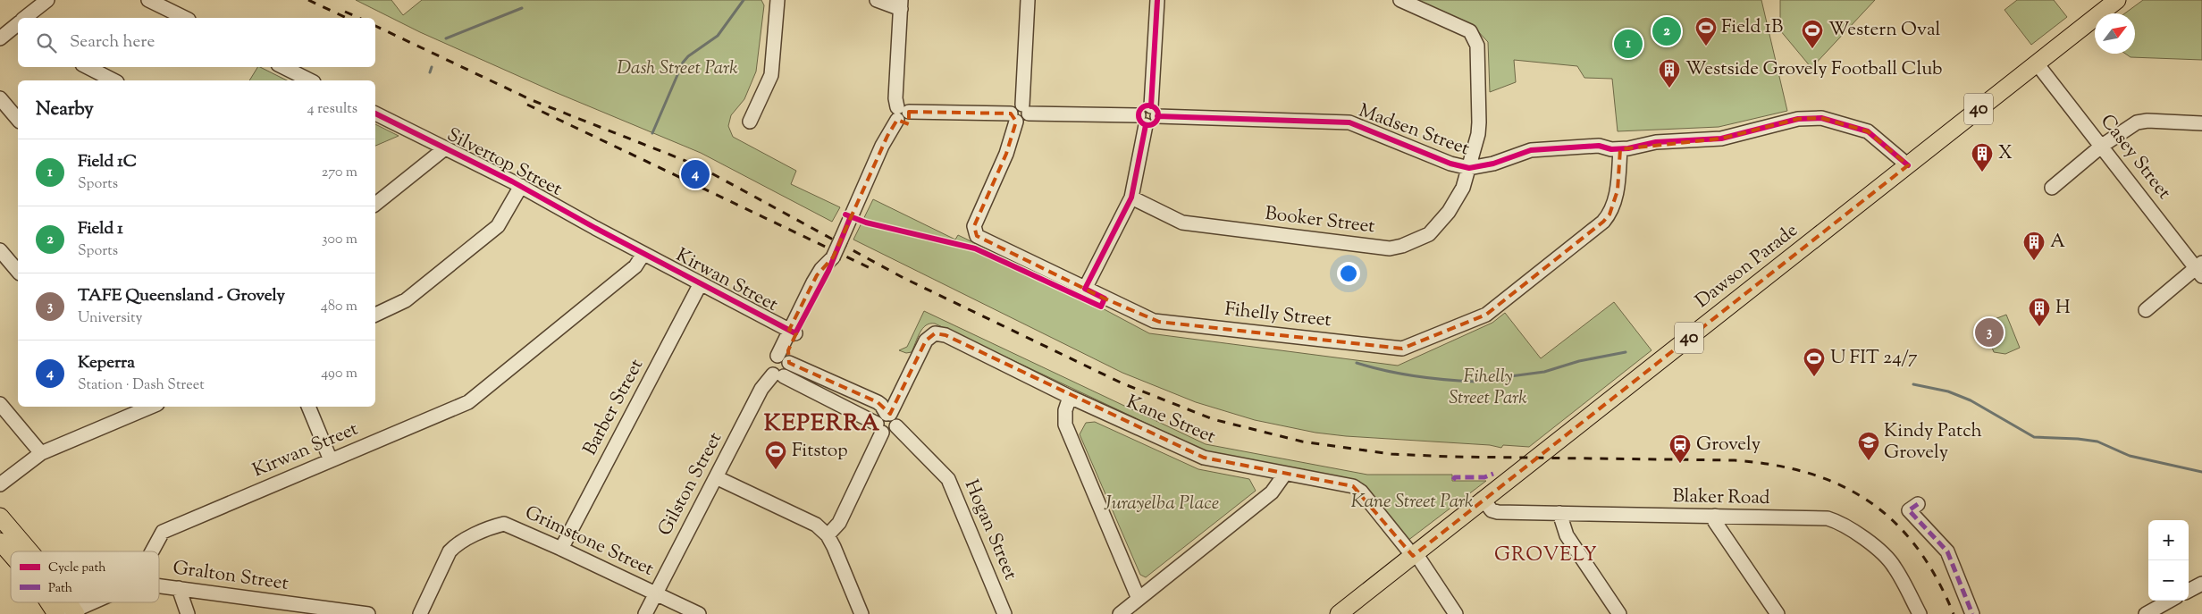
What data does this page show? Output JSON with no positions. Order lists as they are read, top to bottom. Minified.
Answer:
{"streets":{"main road":["40","Dawson Parade"],"street":["Madsen Street","Casey Street","Silvertop Street","Booker Street","Kirwan Street","Fihelly Street","Barber Street","Kane Street","Gilston Street","Blaker Road","Hogan Street","Grimstone Street","Gralton Street"]},"crossings":[["Madsen Street","Booker Street"],["Madsen Street","Dawson Parade"],["Madsen Street","Fihelly Street"],["Casey Street","Dawson Parade"],["Silvertop Street","Kirwan Street"],["Dawson Parade","Kane Street"],["Dawson Parade","Blaker Road"],["Kirwan Street","Barber Street"],["Barber Street","Grimstone Street"],["Kane Street","Hogan Street"],["Gilston Street","Grimstone Street"]],"districts":["KEPERRA","GROVELY"],"parks":["Dash Street Park","Fihelly Street Park","Kane Street Park","Jurayelba Place"],"places":{"sports":["Field 1B","Western Oval","U FIT 24/7","Fitstop"],"building":["Westside Grovely Football Club","X","A","H"],"school or university":["Kindy Patch Grovely"],"station":["Grovely"]},"legend":["Cycle path","Path"],"north":"top right","page":{"pins":["2","1","4","3"],"search":"Search here","heading":["Nearby","4 results"],"list":[{"mark":"1","name":"Field 1C","note":"Sports","value":"270 m"},{"mark":"2","name":"Field 1","note":"Sports","value":"300 m"},{"mark":"3","name":"TAFE Queensland - Grovely","note":"University","value":"480 m"},{"mark":"4","name":"Keperra","note":"Station · Dash Street","value":"490 m"}],"map_buttons":["+","−"]}}
